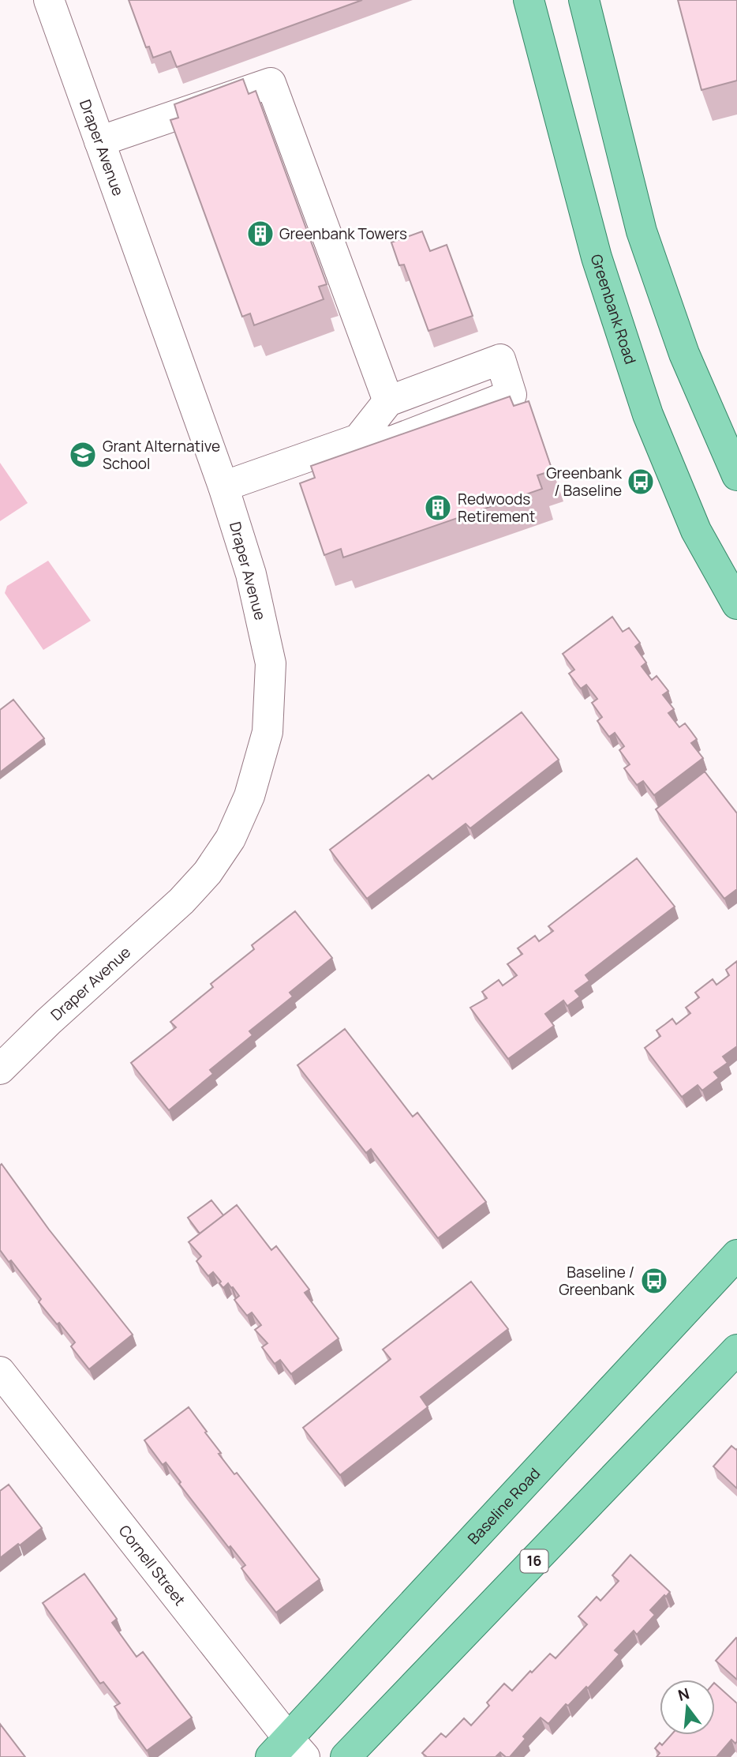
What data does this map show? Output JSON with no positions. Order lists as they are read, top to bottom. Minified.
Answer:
{"streets":{"main road":["Greenbank Road","Baseline Road","16"],"street":["Draper Avenue","Cornell Street"]},"crossings":[["Baseline Road","Cornell Street"]],"places":{"building":["Greenbank Towers","Redwoods Retirement"],"school or university":["Grant Alternative School"],"bus stop":["Greenbank / Baseline","Baseline / Greenbank"]},"north":"top"}
